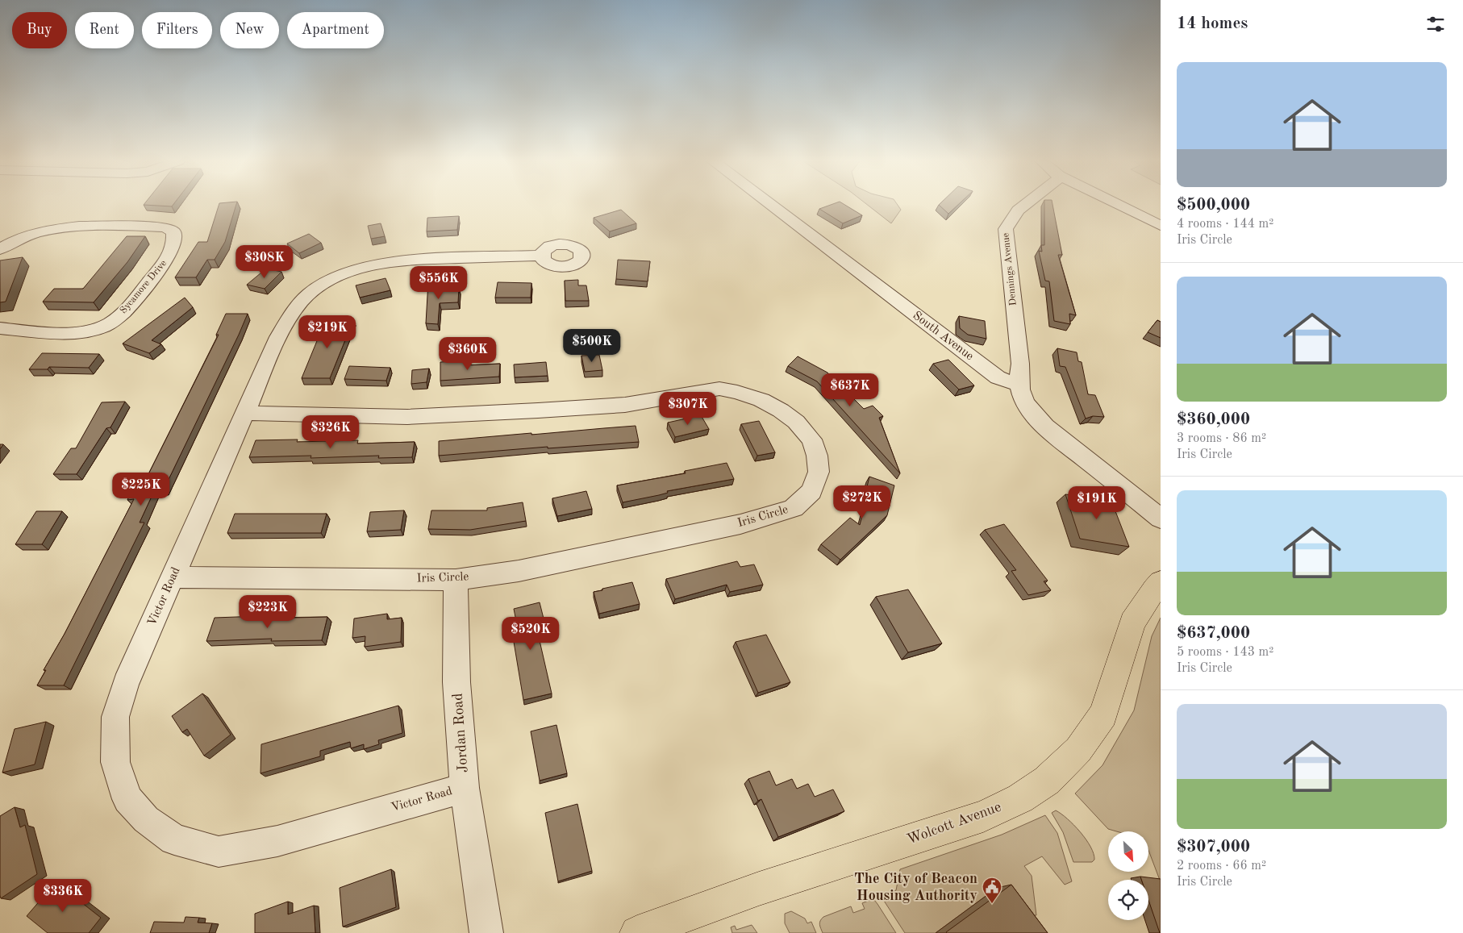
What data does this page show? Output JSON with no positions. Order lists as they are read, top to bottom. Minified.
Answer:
{"streets":{"main road":["Wolcott Avenue"],"street":["Dennings Avenue","Sycamore Drive","South Avenue","Iris Circle","Victor Road","Jordan Road"]},"crossings":[["Dennings Avenue","South Avenue"],["Iris Circle","Victor Road"],["Iris Circle","Jordan Road"],["Victor Road","Jordan Road"]],"places":{"public building":["The City of Beacon Housing Authority"]},"north":"bottom right","page":{"heading":"14 homes","chip":["Buy","Rent","Filters","New","Apartment"],"list":[{"name":"$500,000","note":"4 rooms · 144 m² · Iris Circle"},{"name":"$360,000","note":"3 rooms · 86 m² · Iris Circle"},{"name":"$637,000","note":"5 rooms · 143 m² · Iris Circle"},{"name":"$307,000","note":"2 rooms · 66 m² · Iris Circle"}],"price":["$308K","$556K","$219K","$500K","$360K","$637K","$307K","$326K","$225K","$272K","$191K","$223K","$520K","$336K"]}}
